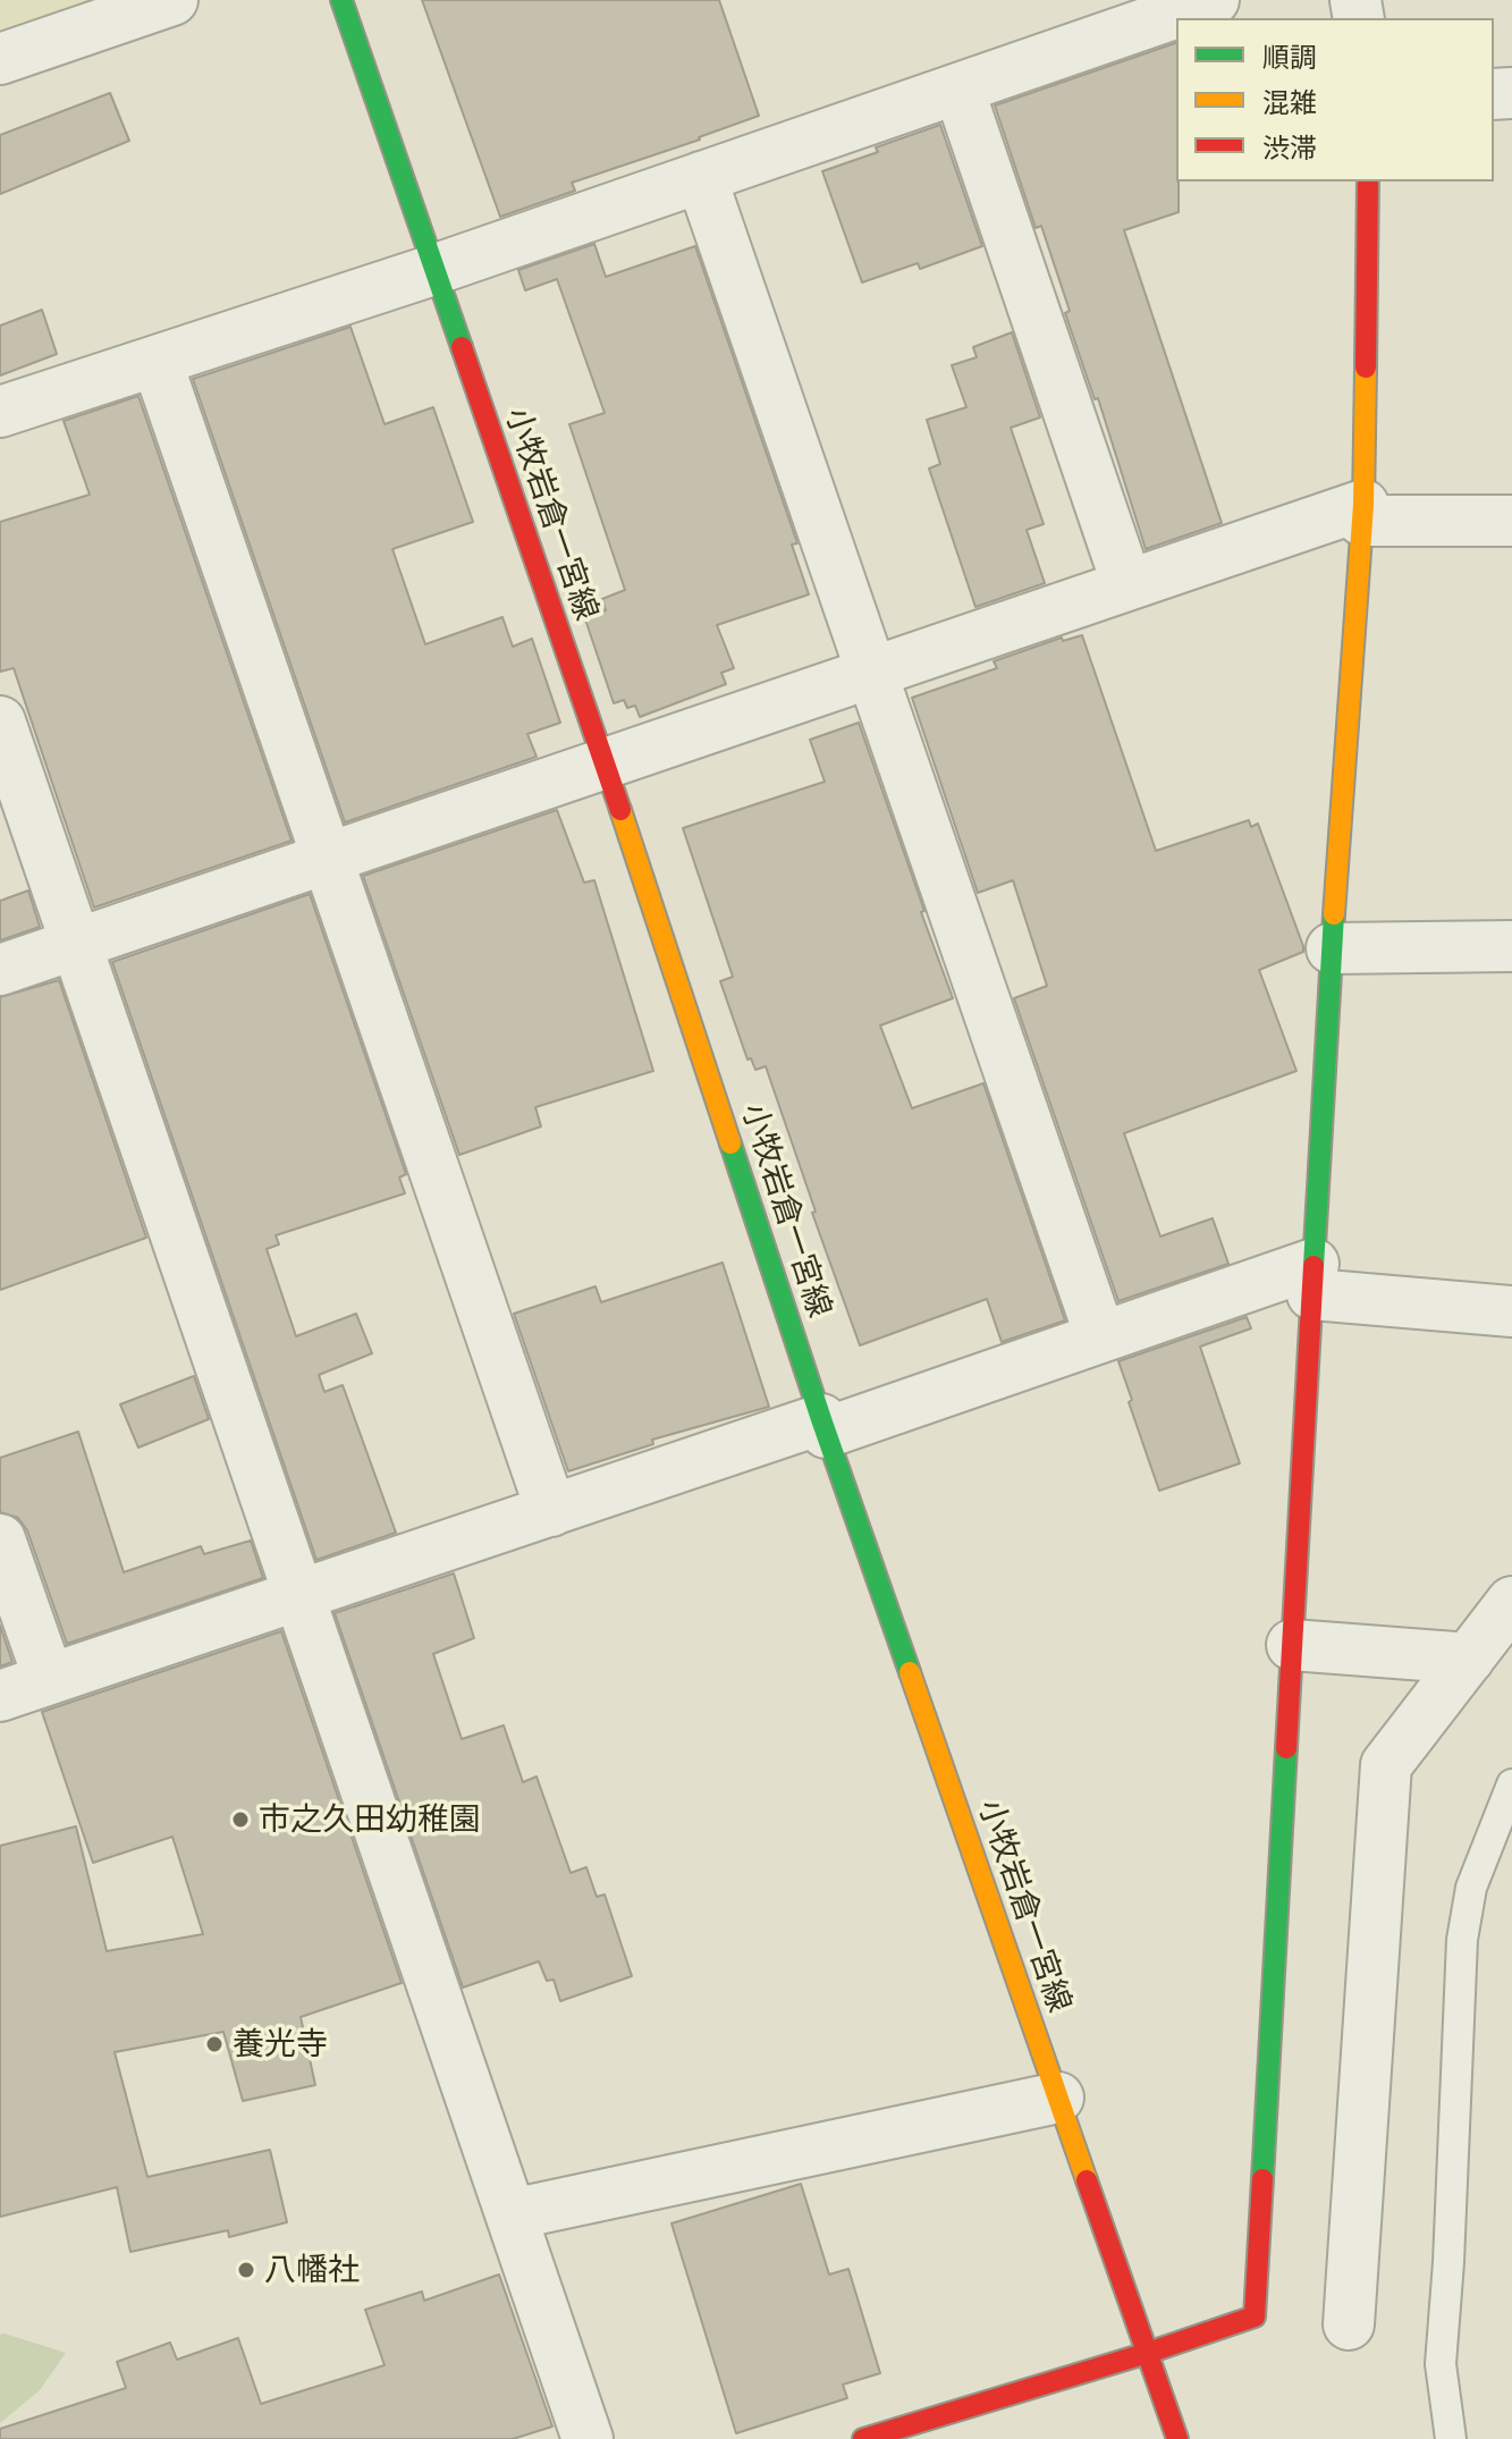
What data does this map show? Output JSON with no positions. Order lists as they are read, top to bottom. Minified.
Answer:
{"streets":{"main road":["小牧岩倉一宮線"]},"places":["市之久田幼稚園","養光寺","八幡社"],"legend":["順調","混雑","渋滞"]}
